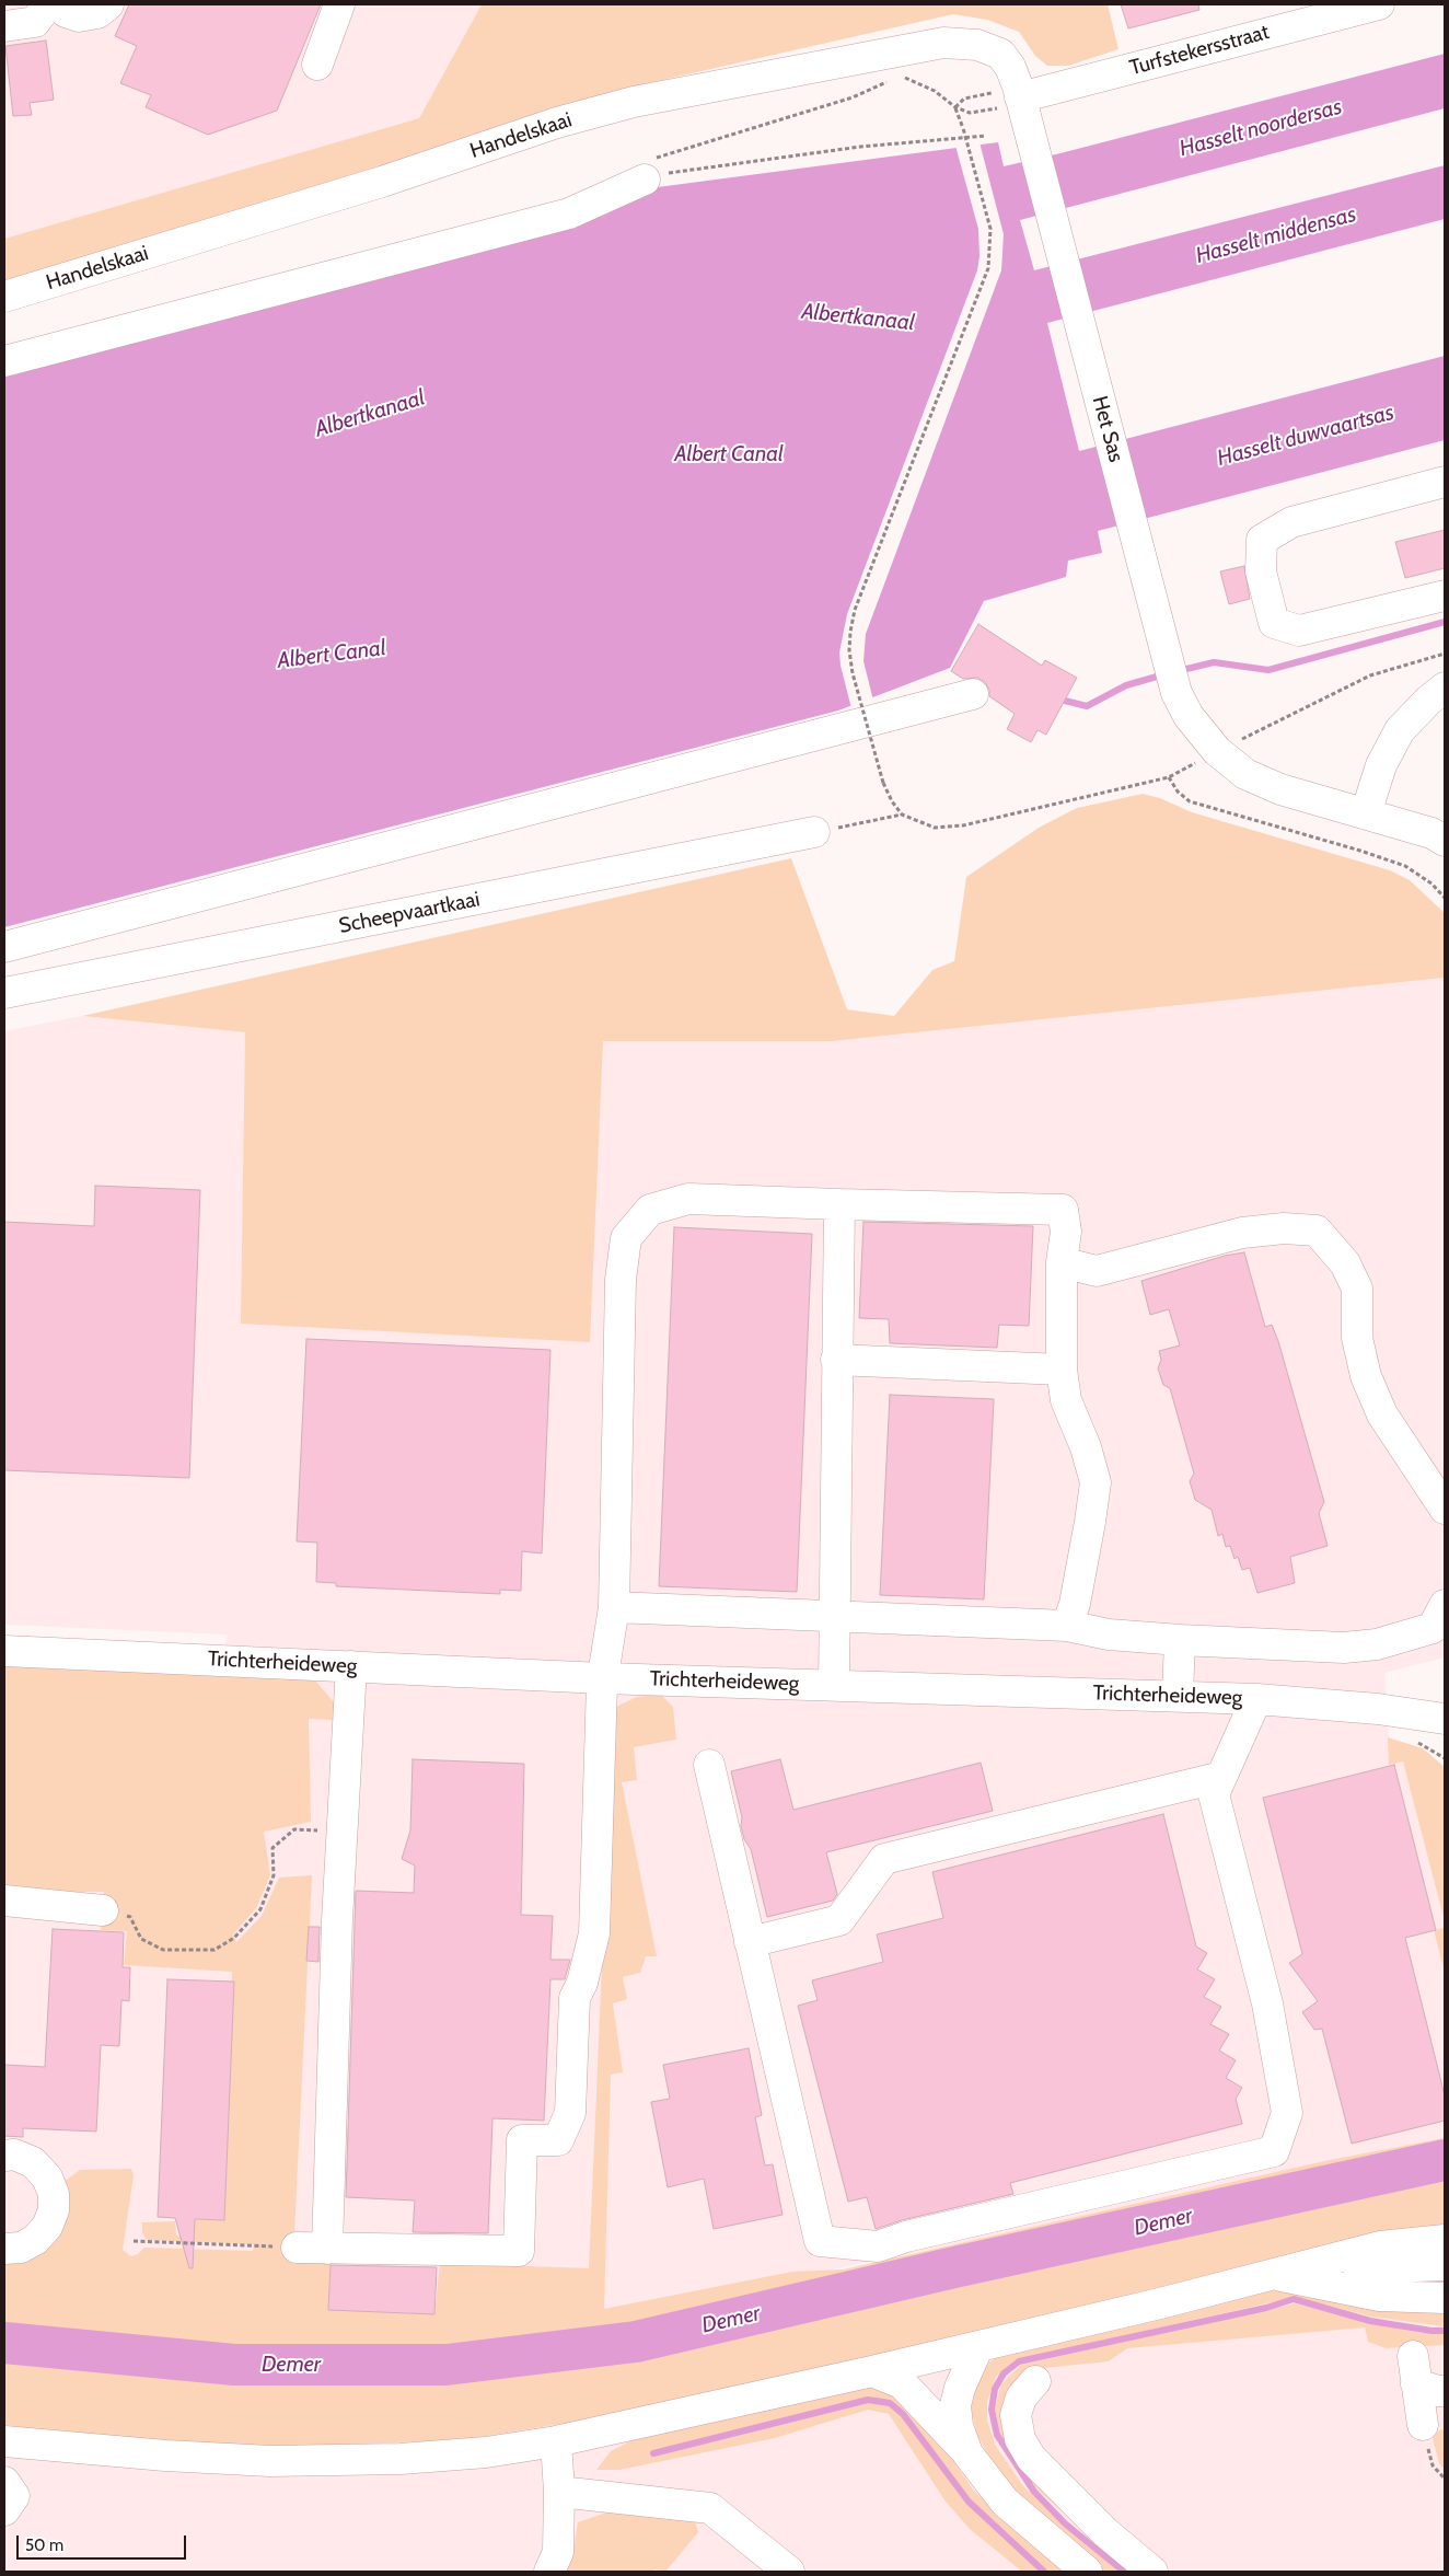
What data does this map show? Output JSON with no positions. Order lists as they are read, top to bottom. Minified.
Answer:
{"streets":{"street":["Turfstekersstraat","Handelskaai","Het Sas","Scheepvaartkaai","Trichterheideweg"]},"crossings":[["Turfstekersstraat","Handelskaai"],["Turfstekersstraat","Het Sas"],["Handelskaai","Het Sas"]],"water":["Hasselt noordersas","Hasselt middensas","Albertkanaal","Hasselt duwvaartsas","Albert Canal","Demer"],"scale_bar":"50 m"}
